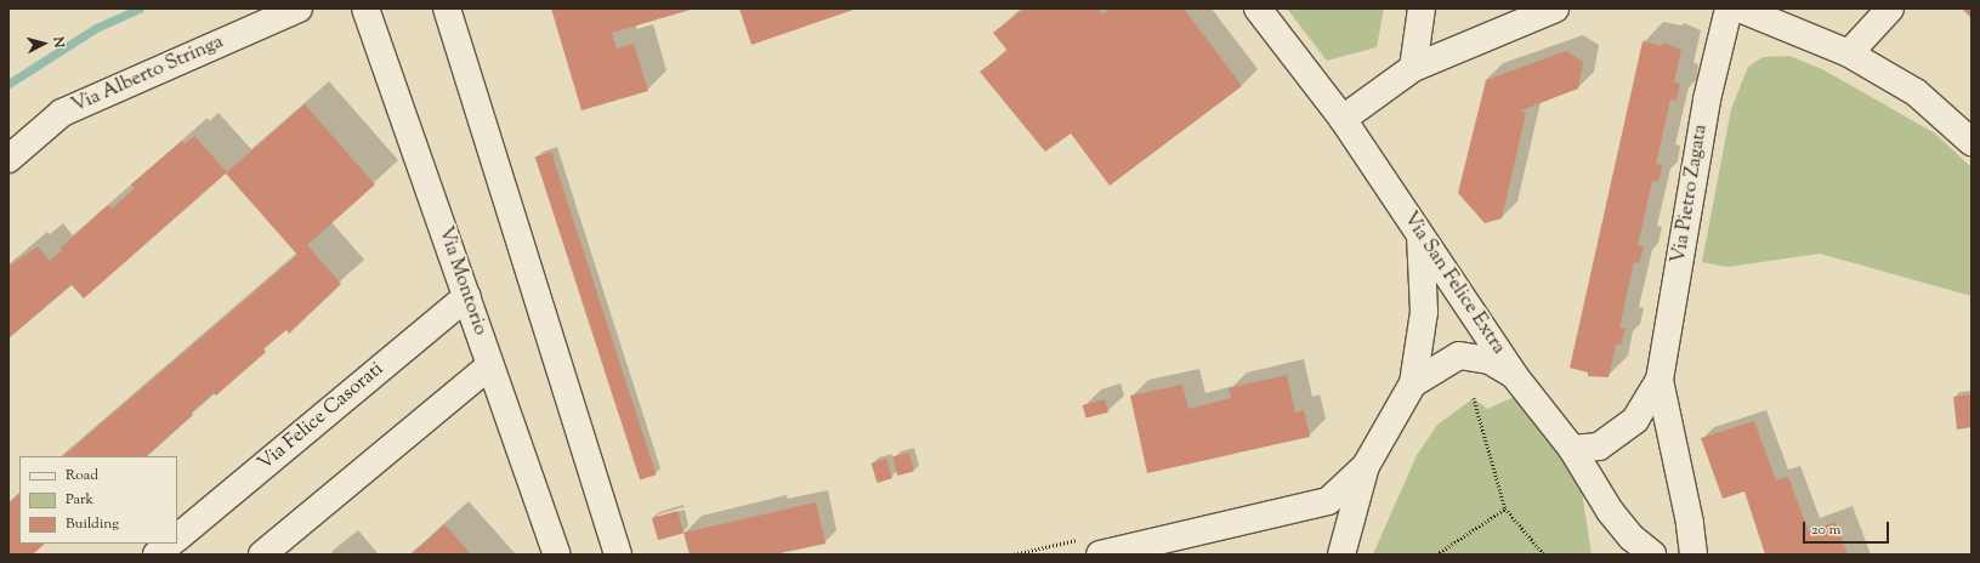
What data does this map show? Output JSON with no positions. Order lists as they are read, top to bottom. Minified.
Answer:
{"streets":{"street":["Via Alberto Stringa","Via Pietro Zagata","Via Montorio","Via San Felice Extra","Via Felice Casorati"]},"crossings":[["Via Pietro Zagata","Via San Felice Extra"],["Via Montorio","Via Felice Casorati"]],"legend":["Road","Park","Building"],"scale_bar":"20 m","north":"right"}
